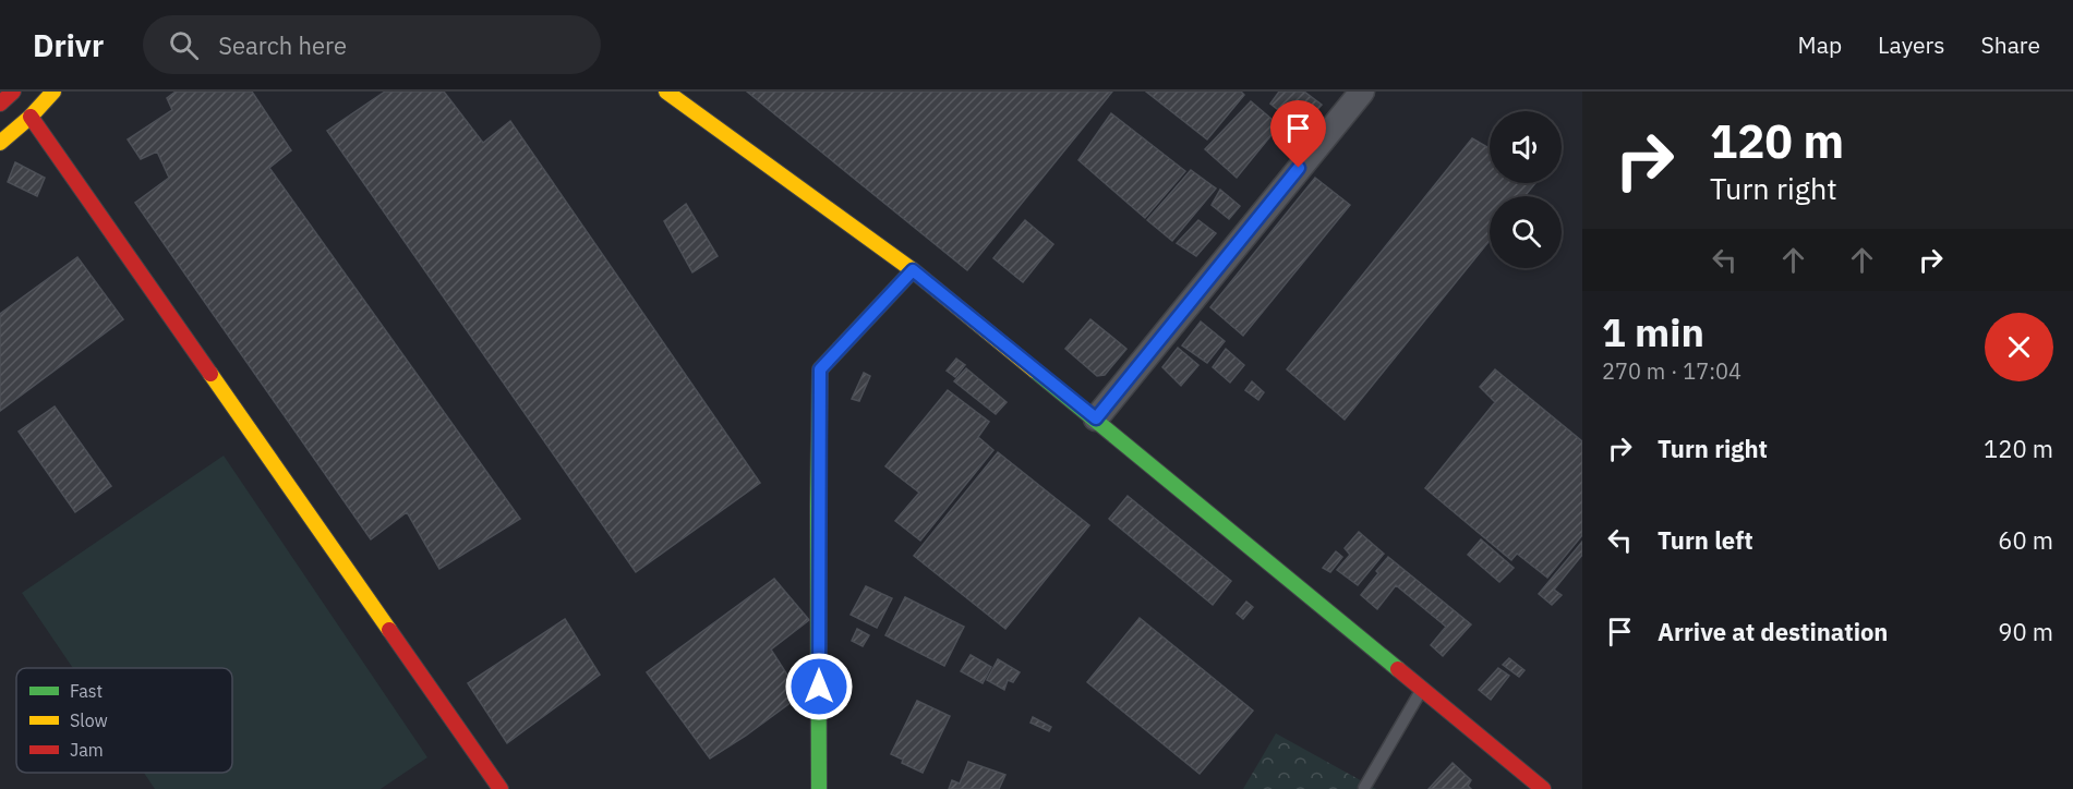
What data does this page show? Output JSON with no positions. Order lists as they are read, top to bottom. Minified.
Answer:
{"legend":["Fast","Slow","Jam"],"page":{"header":"Drivr","search":"Search here","nav":["Map","Layers","Share"],"turn":["120 m","Turn right"],"heading":["1 min","270 m · 17:04"],"list":[{"name":"Turn right","value":"120 m"},{"name":"Turn left","value":"60 m"},{"name":"Arrive at destination","value":"90 m"}]}}
